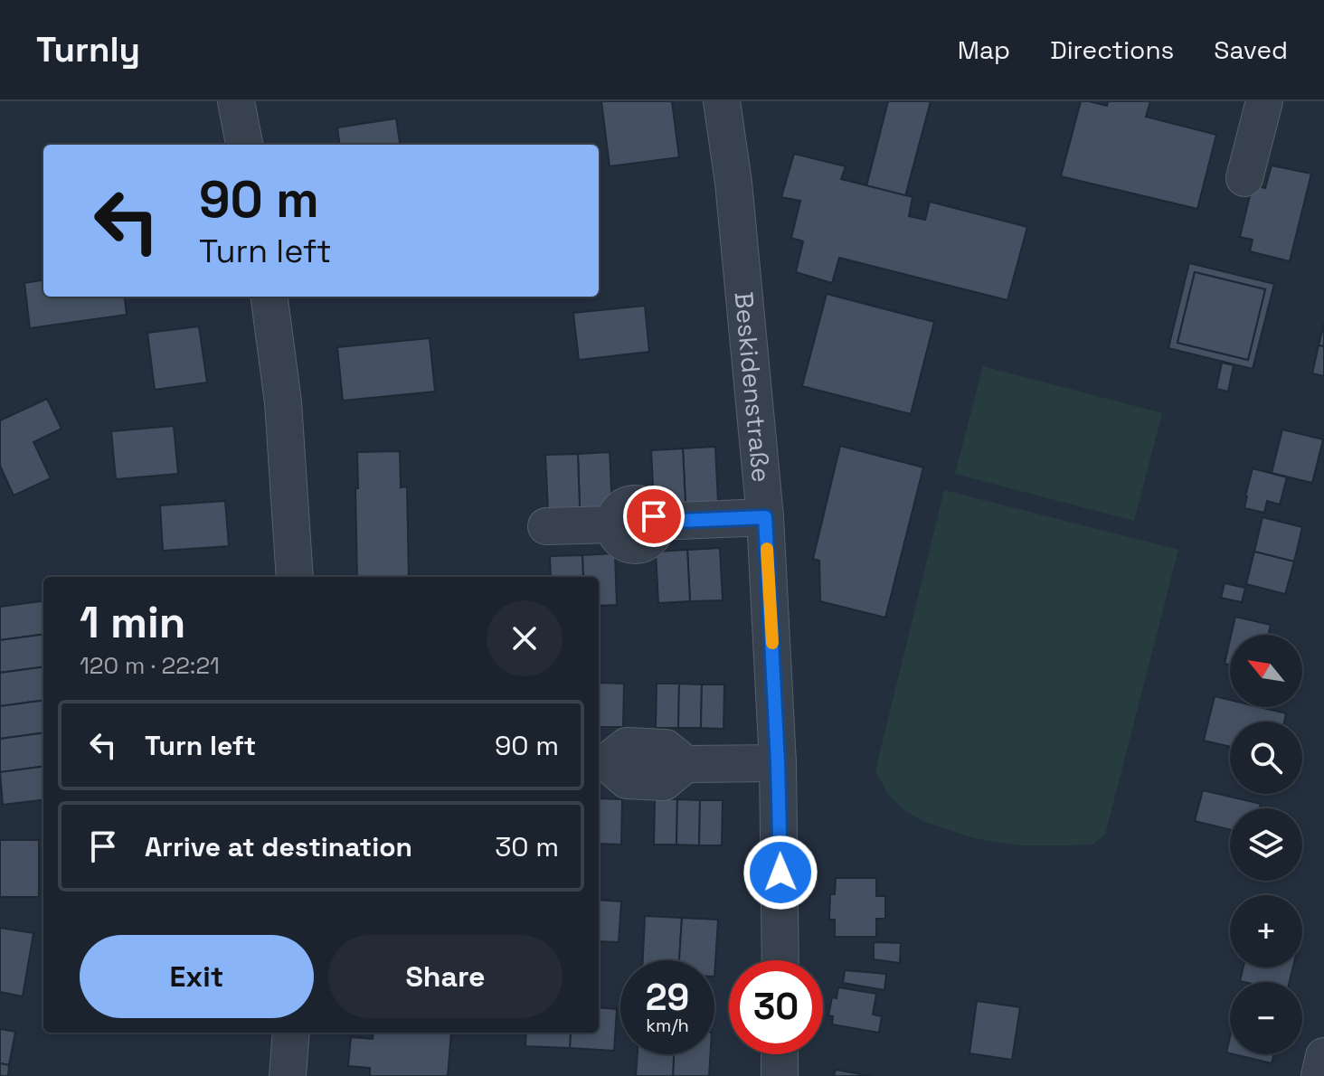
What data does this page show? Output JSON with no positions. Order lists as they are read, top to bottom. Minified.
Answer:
{"streets":{"street":["Beskidenstraße"]},"north":"top left","page":{"header":"Turnly","nav":["Map","Directions","Saved"],"turn":["90 m","Turn left"],"heading":["1 min","120 m · 22:21"],"map_buttons":["+","−"],"list":[{"name":"Turn left","value":"90 m"},{"name":"Arrive at destination","value":"30 m"}],"buttons":["Exit","Share"],"speed":"29 km/h","limit":"30"}}
